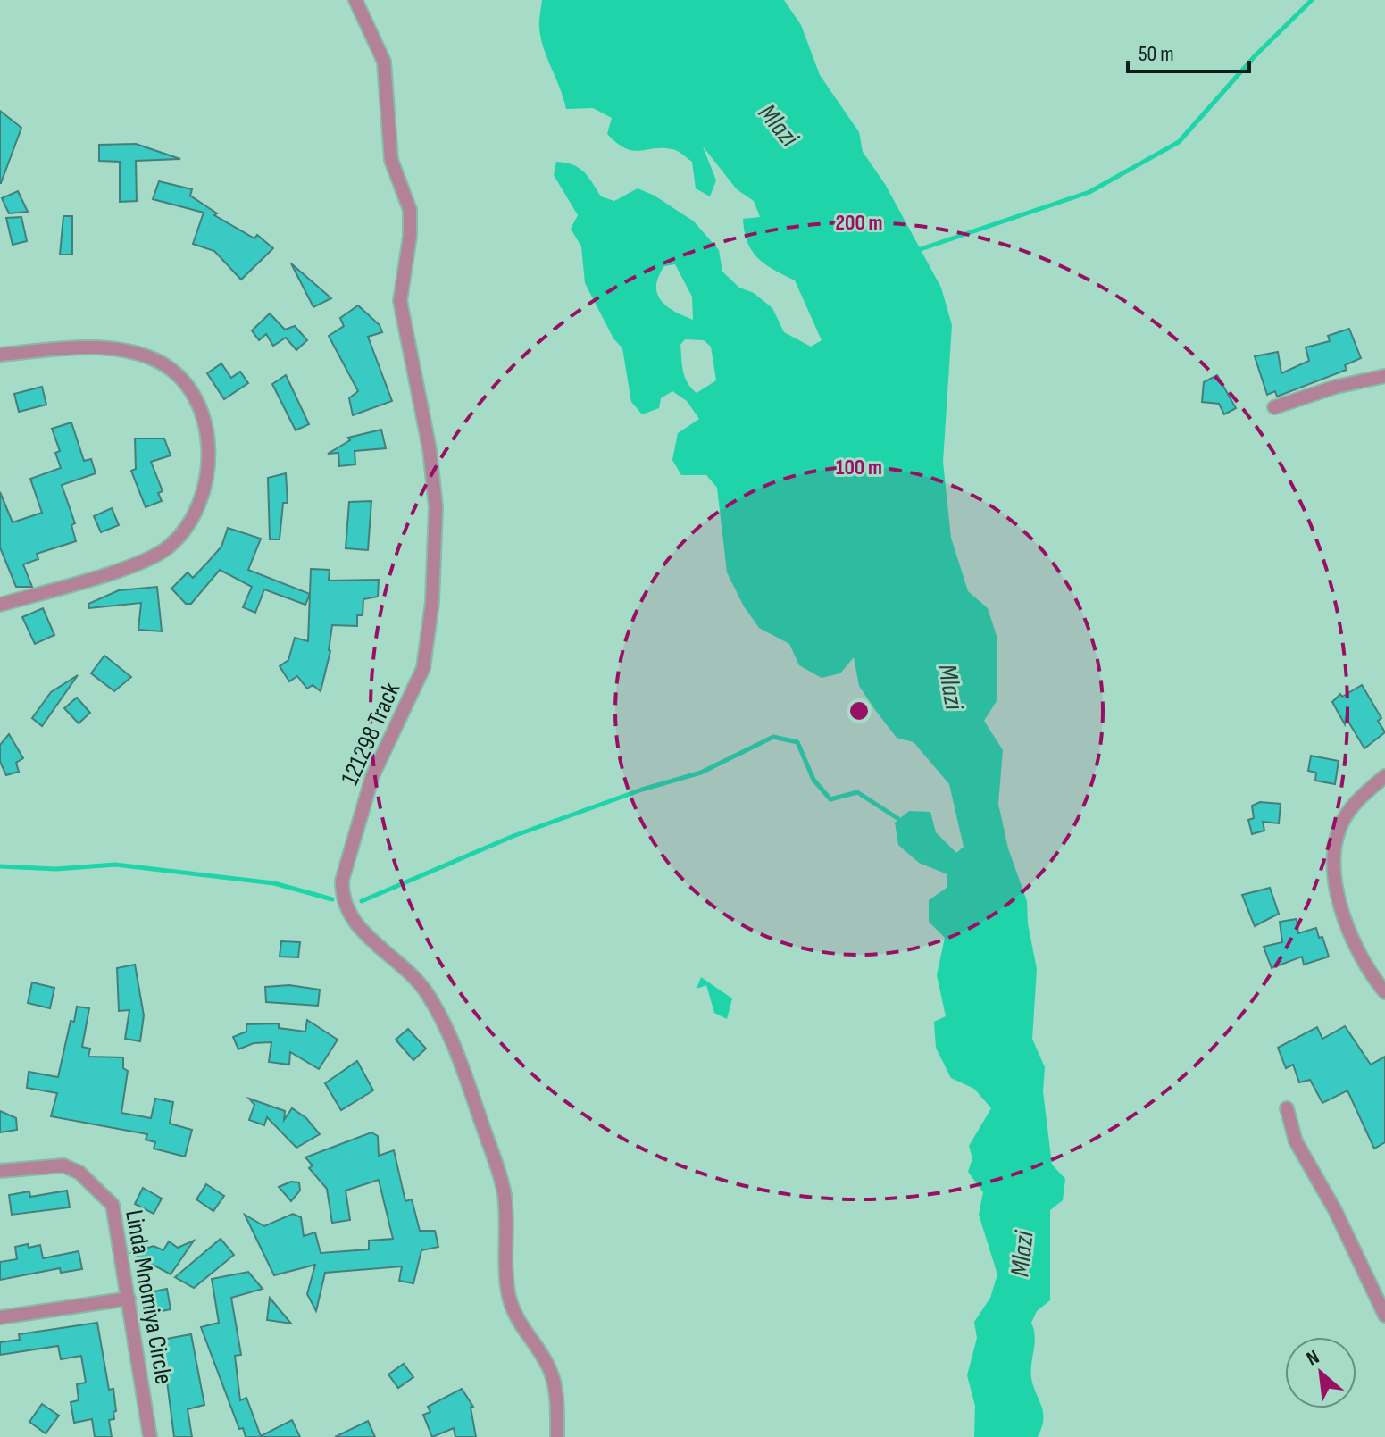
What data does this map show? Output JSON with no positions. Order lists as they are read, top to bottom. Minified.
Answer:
{"streets":{"street":["121298 Track","Linda Mnomiya Circle"]},"water":["Mlazi"],"scale_bar":"50 m","north":"top left","rings":["200 m","100 m"]}
